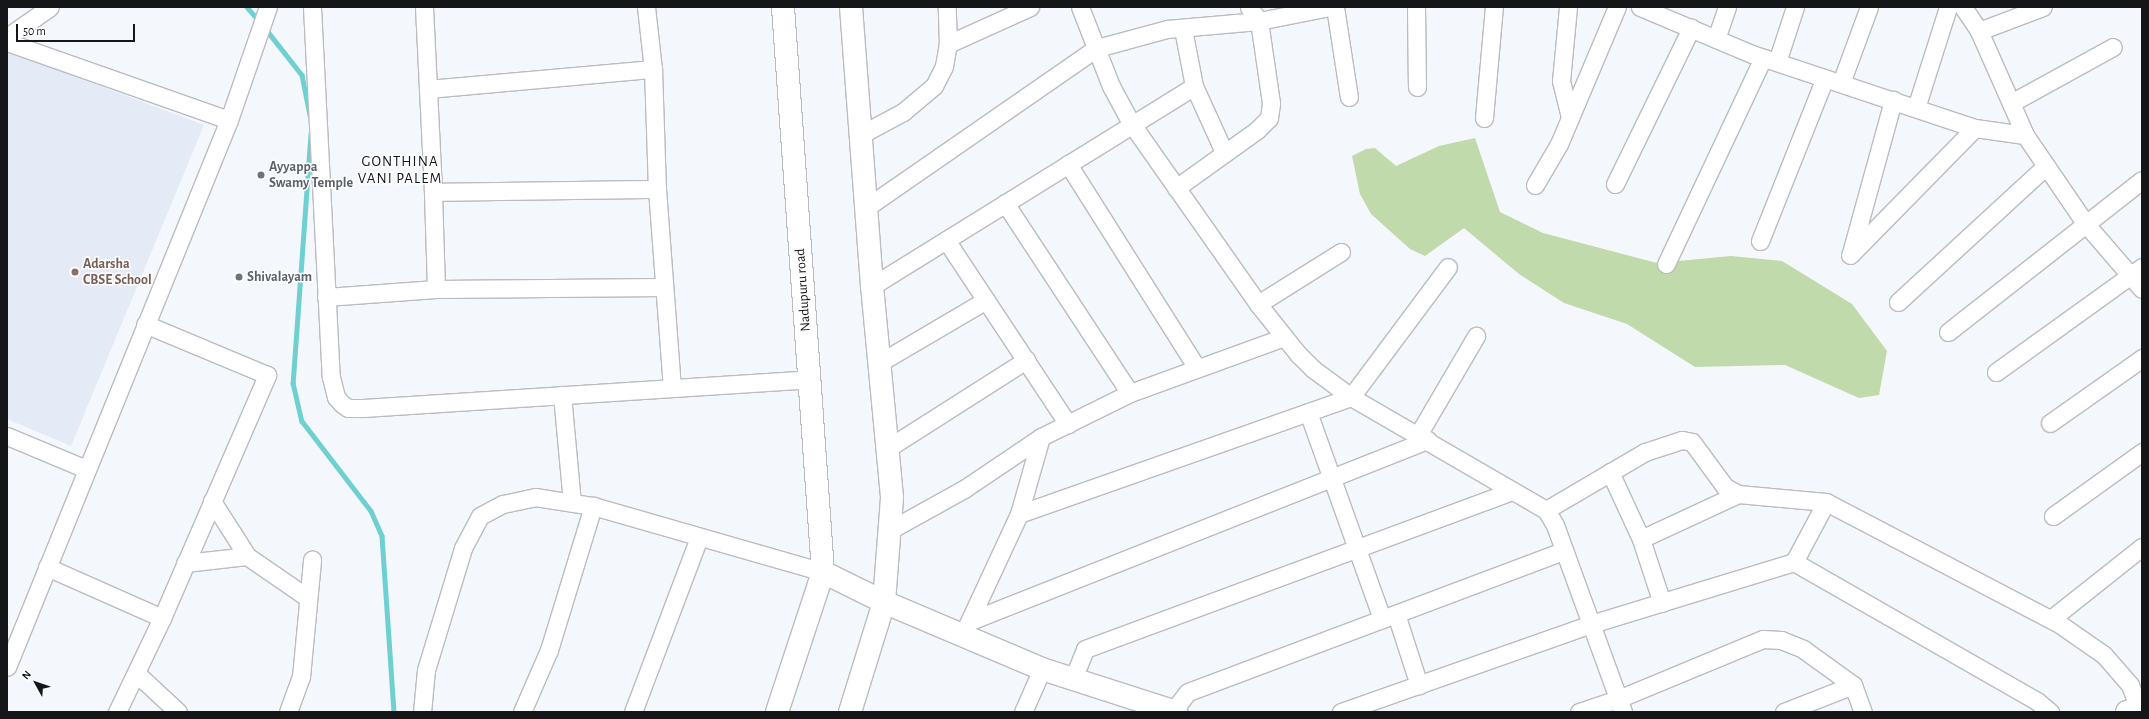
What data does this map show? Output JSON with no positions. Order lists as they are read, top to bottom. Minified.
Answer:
{"streets":{"street":["Nadupuru road"]},"districts":["GONTHINA VANI PALEM"],"places":["Ayyappa Swamy Temple","Adarsha CBSE School","Shivalayam"],"scale_bar":"50 m","north":"top left"}
